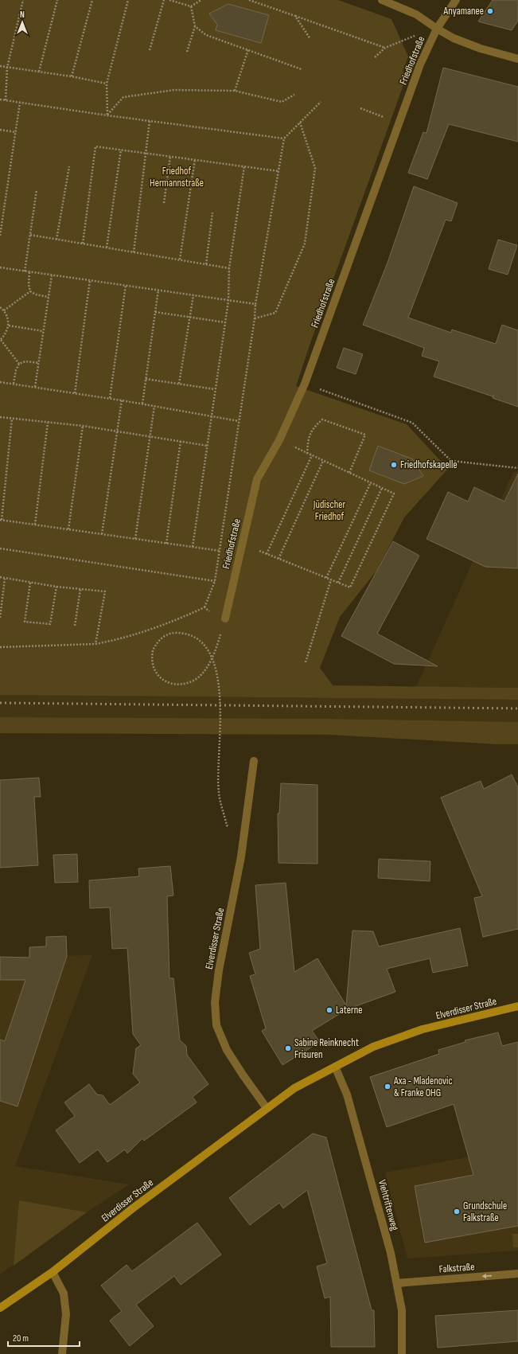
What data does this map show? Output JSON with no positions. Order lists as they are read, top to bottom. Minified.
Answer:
{"streets":{"main road":["Elverdisser Straße"],"street":["Friedhofstraße","Viehtriftenweg","Falkstraße"]},"crossings":[["Elverdisser Straße","Viehtriftenweg"],["Viehtriftenweg","Falkstraße"]],"one_way":["Falkstraße"],"parks":["Friedhof Hermannstraße","Jüdischer Friedhof"],"places":["Anyamanee","Friedhofskapelle","Laterne","Sabine Reinknecht Frisuren","Axa - Mladenovic & Franke OHG","Grundschule Falkstraße"],"scale_bar":"20 m","north":"top"}
